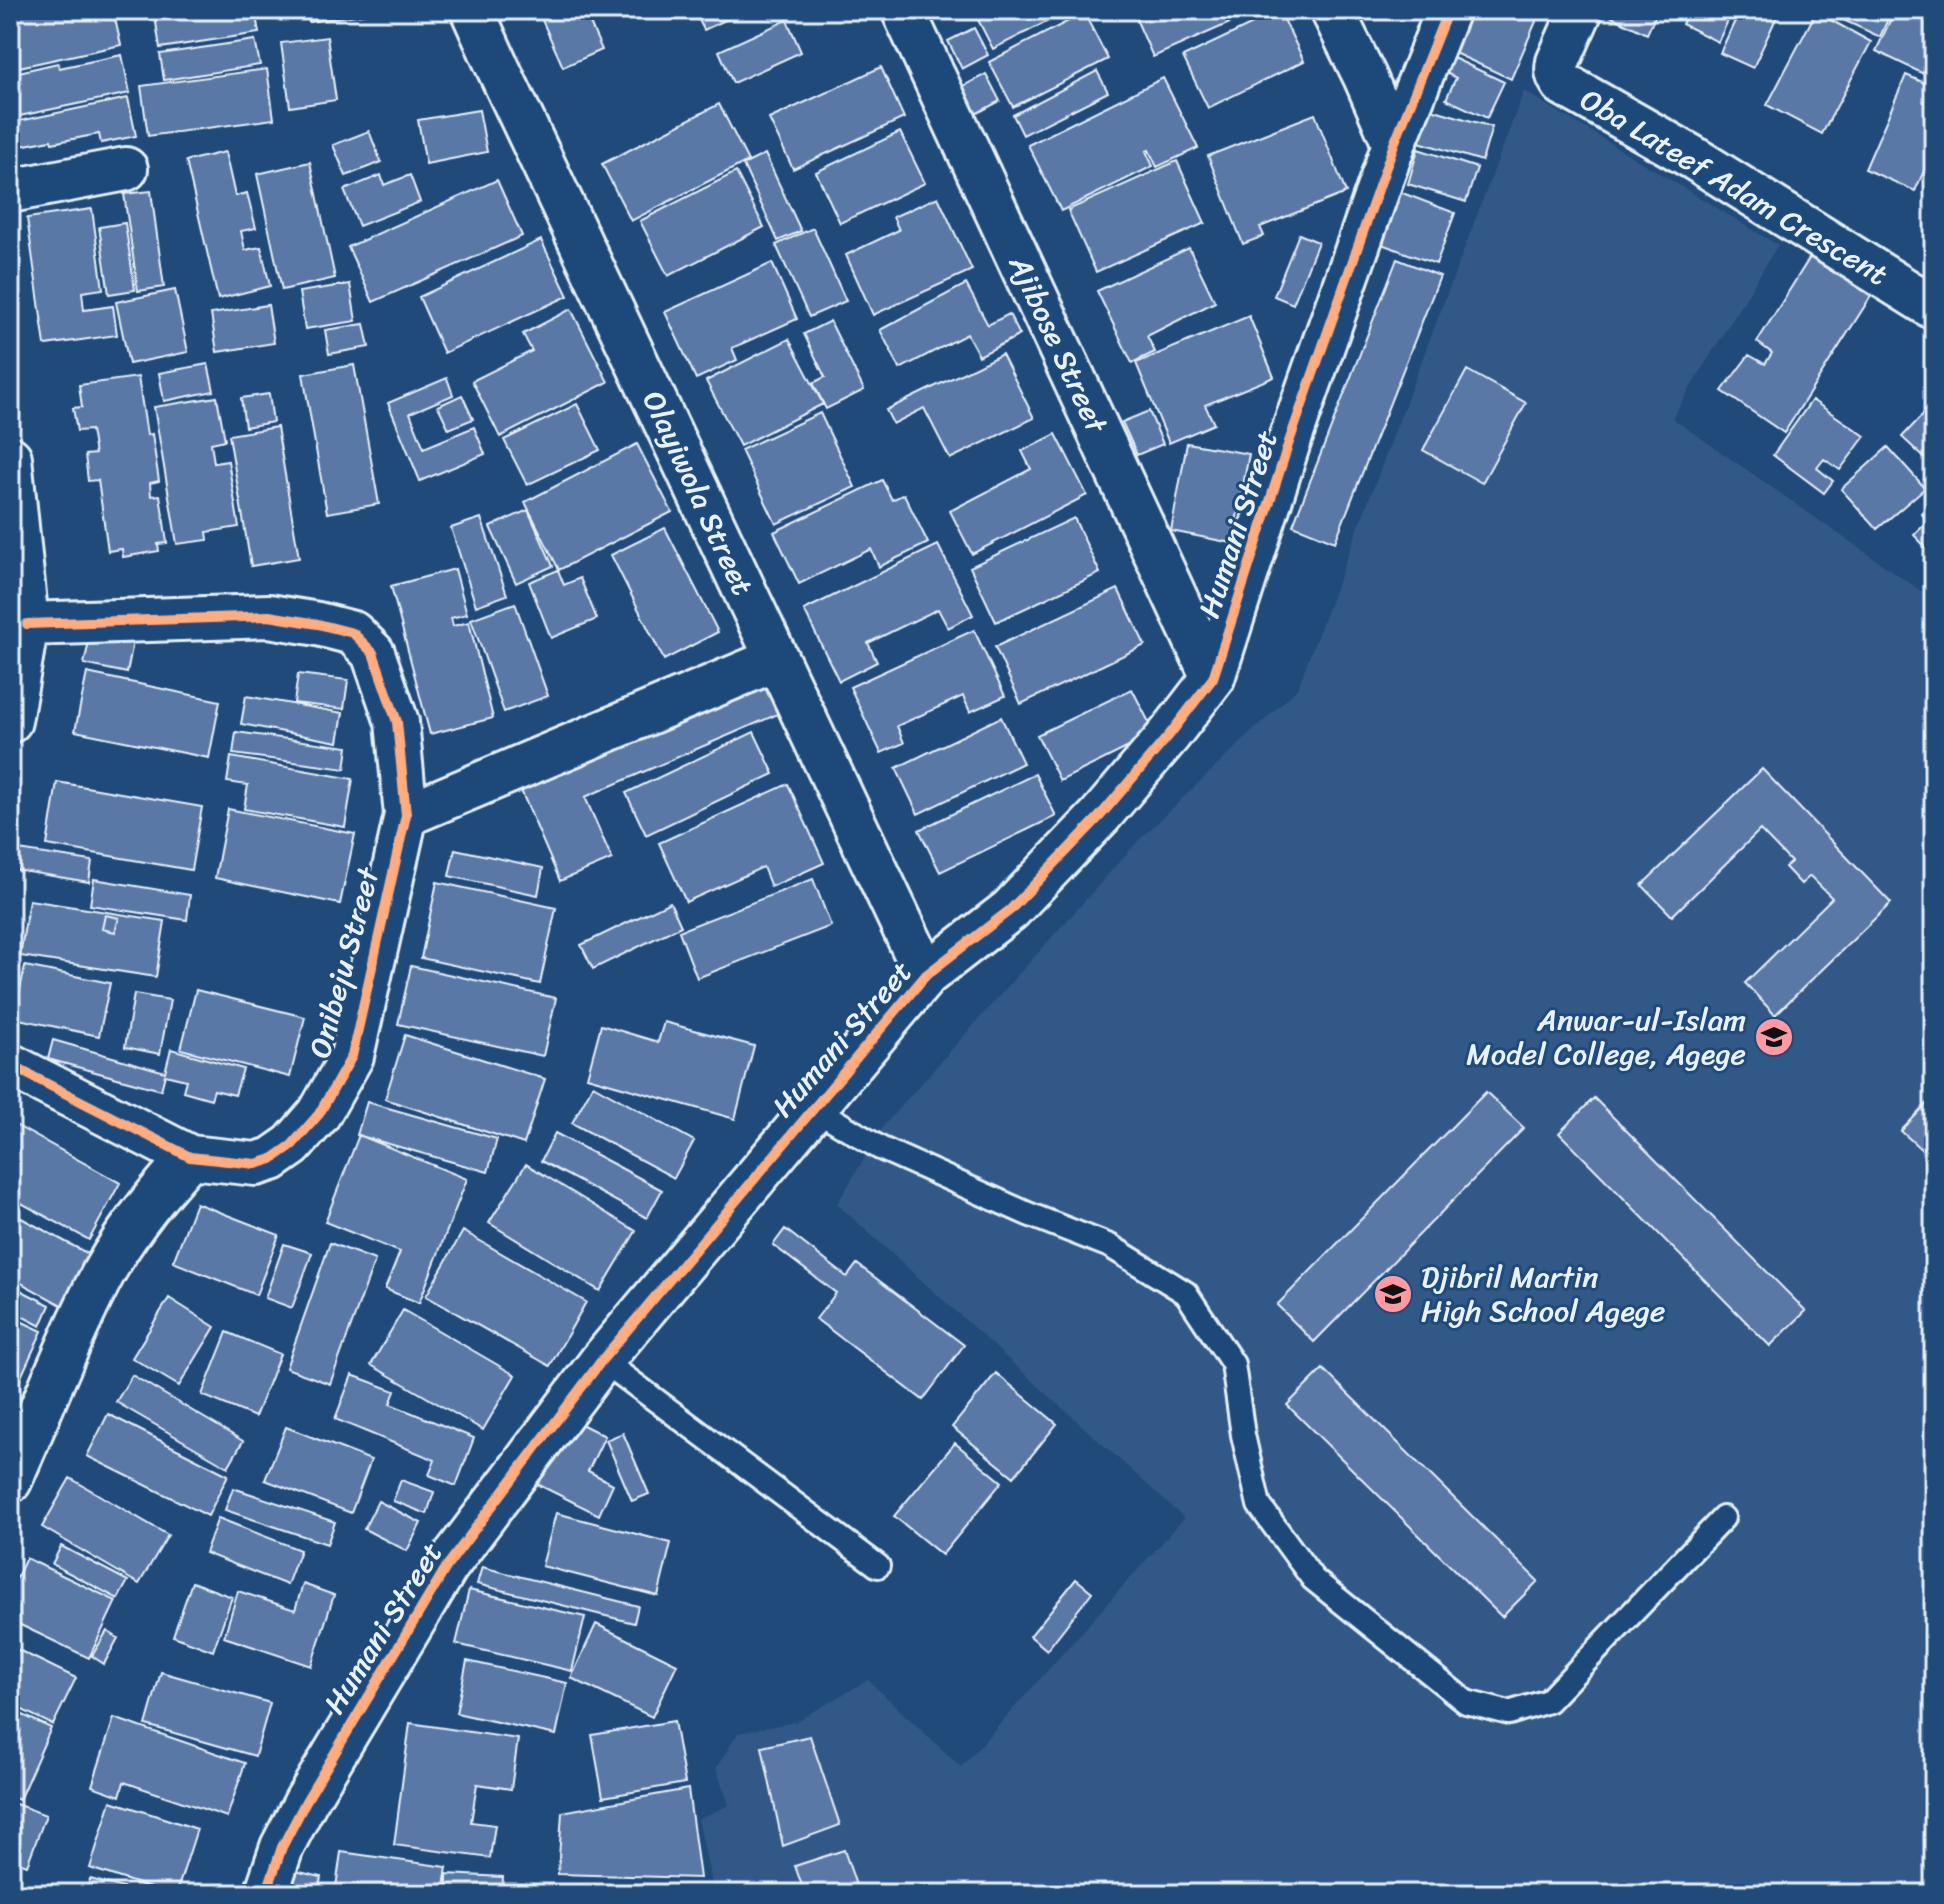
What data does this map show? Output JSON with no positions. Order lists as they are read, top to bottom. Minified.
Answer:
{"streets":{"street":["Oba Lateef Adam Crescent","Ajibose Street","Olayiwola Street","Humani Street","Onibeju Street"]},"crossings":[["Ajibose Street","Humani Street"],["Olayiwola Street","Humani Street"]],"places":{"school or university":["Anwar-ul-Islam Model College, Agege","Djibril Martin High School Agege"]}}
